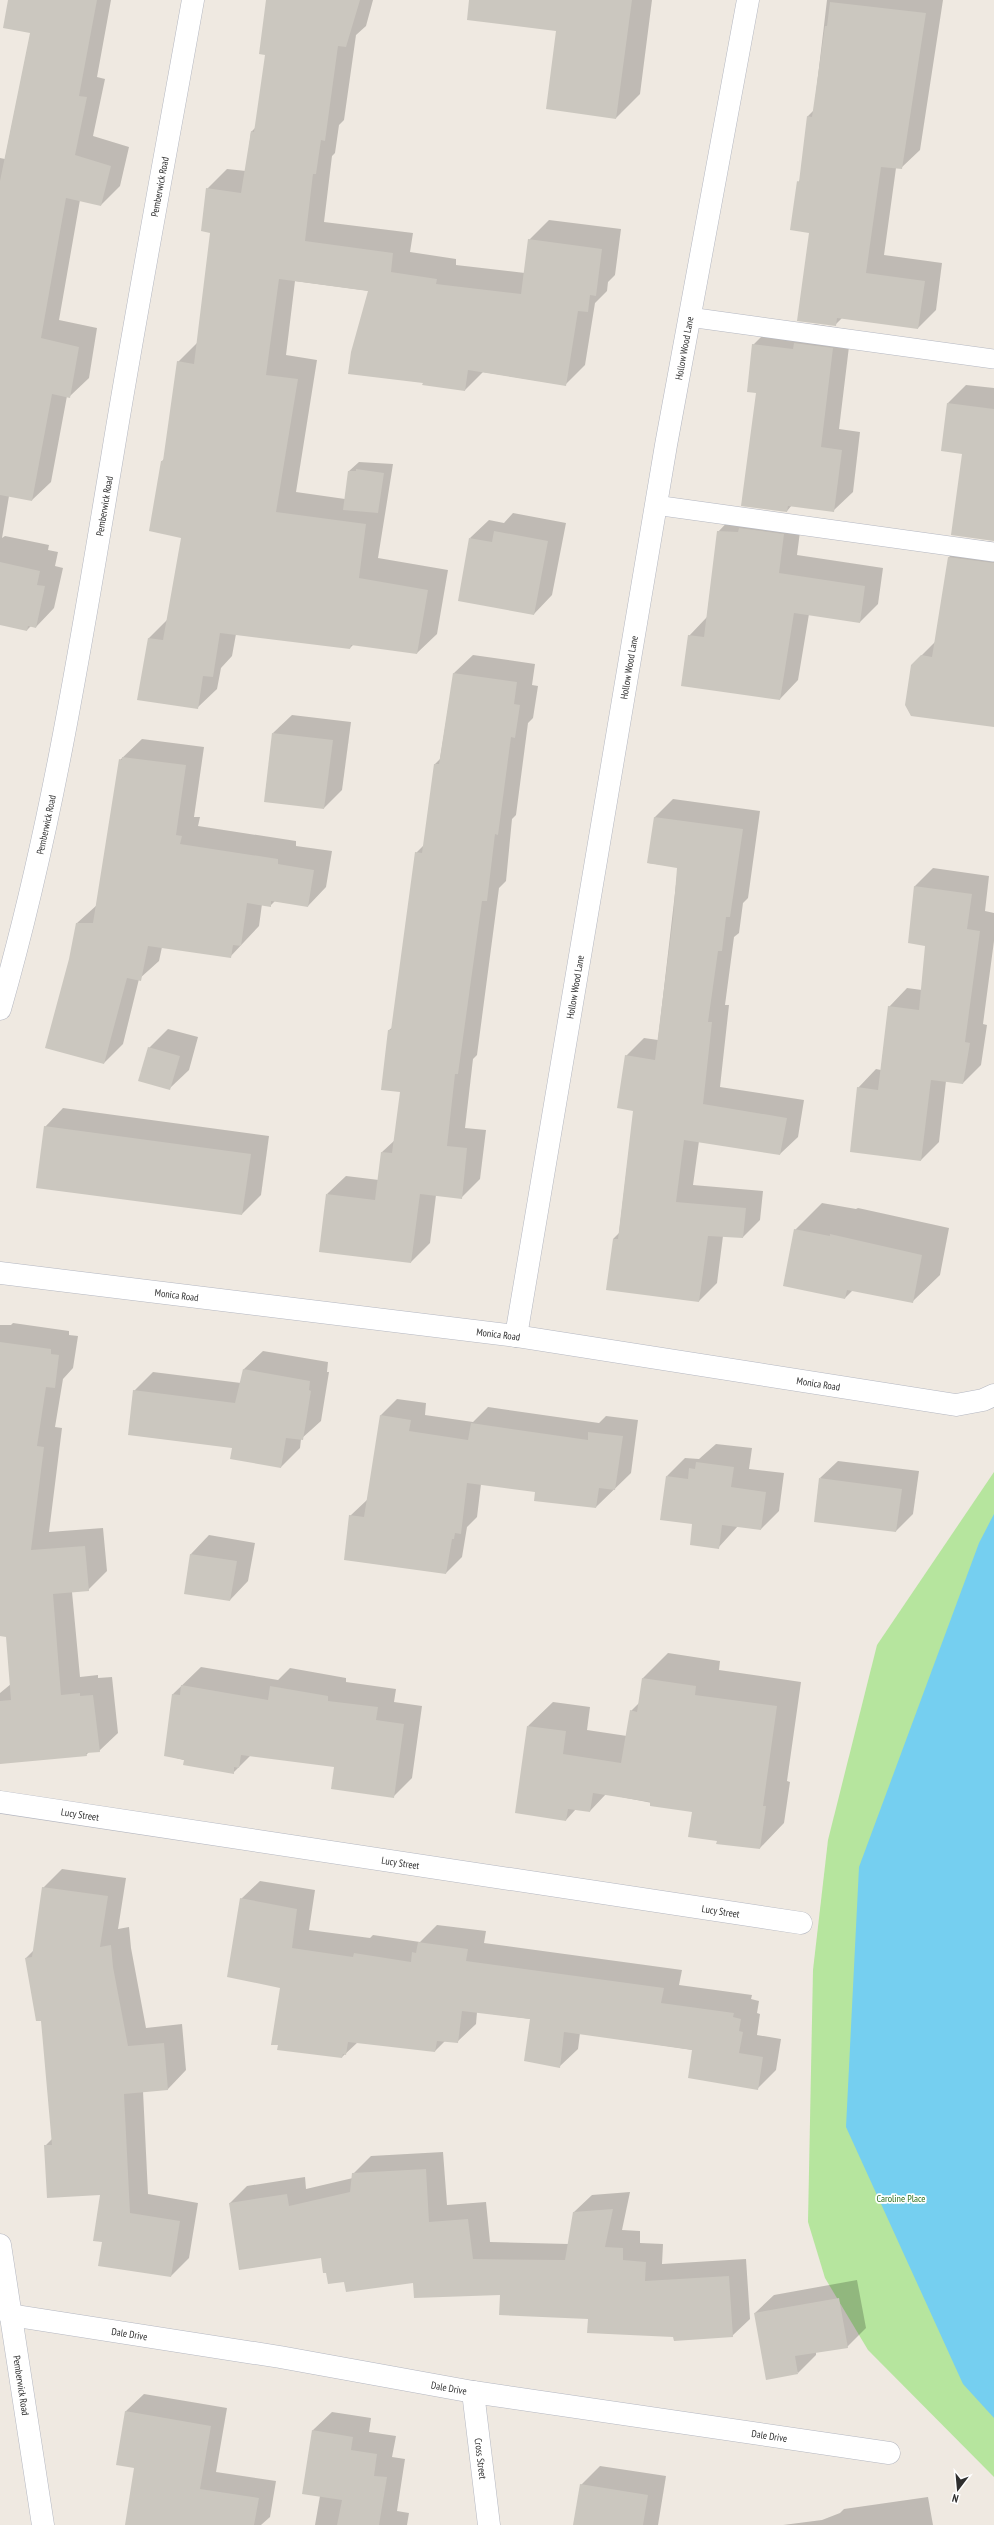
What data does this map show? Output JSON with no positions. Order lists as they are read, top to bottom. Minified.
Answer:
{"streets":{"street":["Pemberwick Road","Hollow Wood Lane","Monica Road","Lucy Street","Dale Drive","Cross Street"]},"crossings":[["Pemberwick Road","Dale Drive"],["Hollow Wood Lane","Monica Road"],["Dale Drive","Cross Street"]],"parks":["Caroline Place"],"north":"bottom"}
